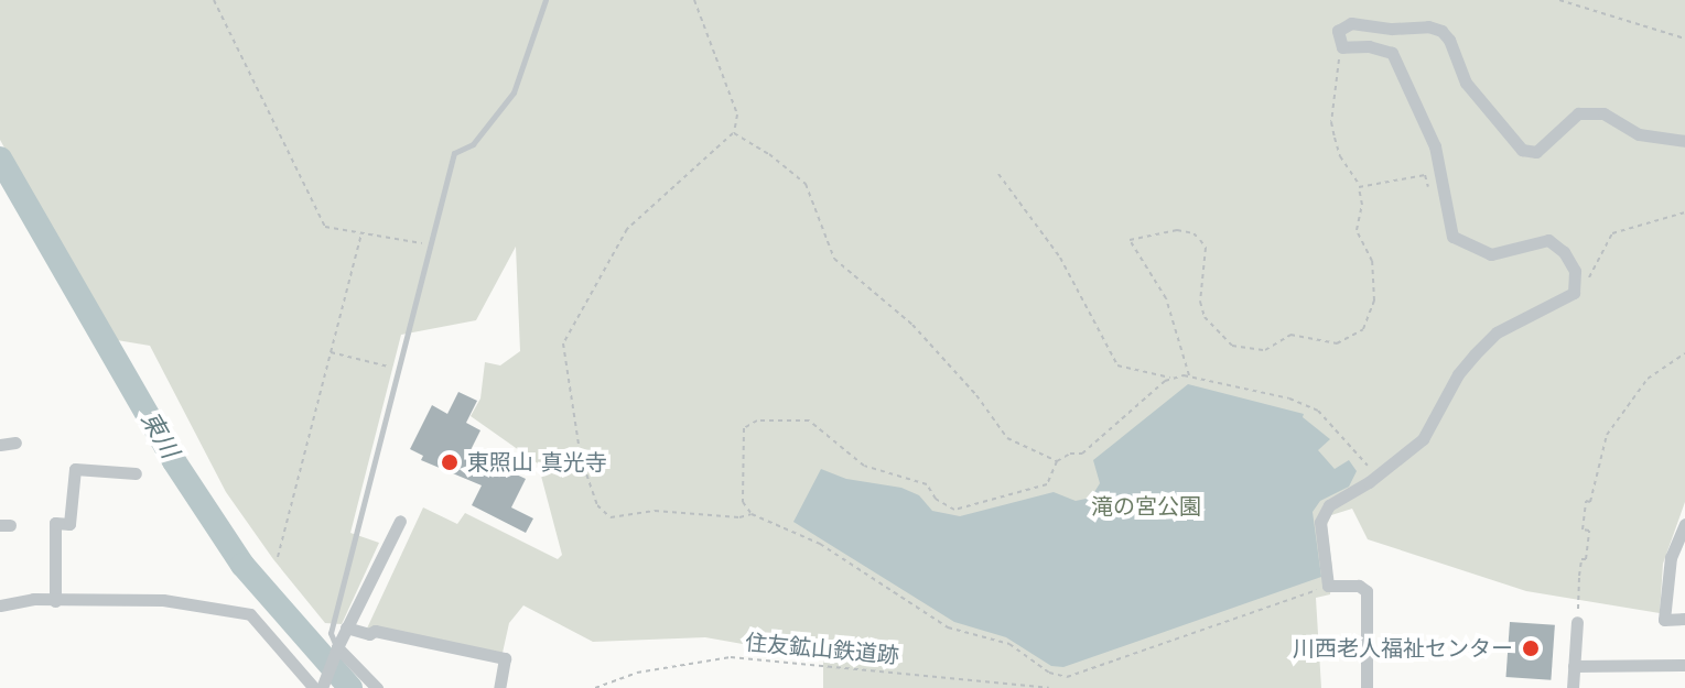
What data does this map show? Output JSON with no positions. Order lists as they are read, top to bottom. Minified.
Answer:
{"streets":{"path":["住友鉱山鉄道跡"]},"water":["東川"],"parks":["滝の宮公園"],"places":["東照山 真光寺","川西老人福祉センター"]}
